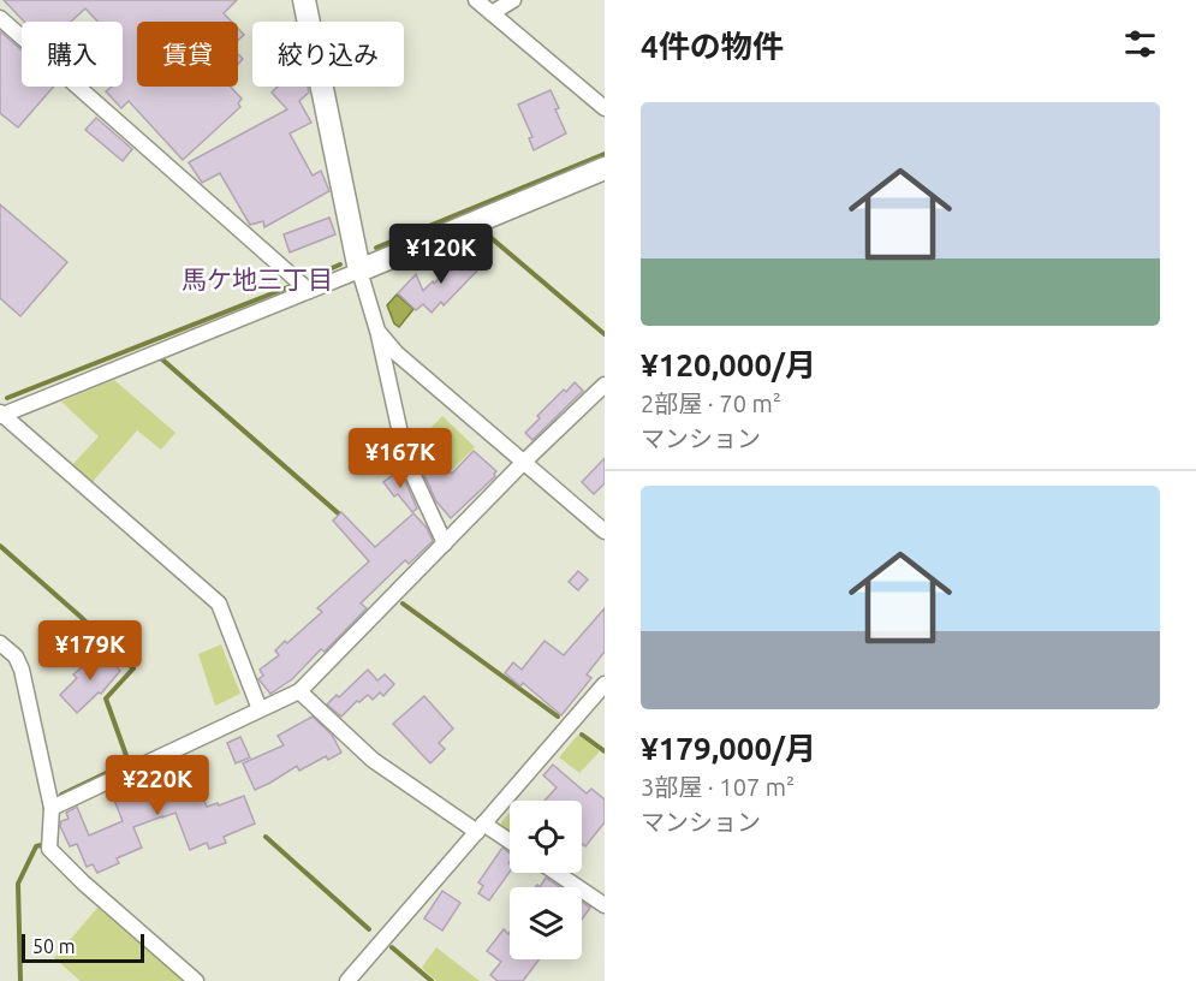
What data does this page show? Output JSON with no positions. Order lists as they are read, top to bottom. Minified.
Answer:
{"districts":["馬ケ地三丁目"],"scale_bar":"50 m","page":{"heading":"4件の物件","chip":["購入","賃貸","絞り込み"],"list":[{"name":"¥120,000/月","note":"2部屋 · 70 m² · マンション"},{"name":"¥179,000/月","note":"3部屋 · 107 m² · マンション"}],"price":["¥120K","¥167K","¥179K","¥220K"],"scale":"50 m"}}
